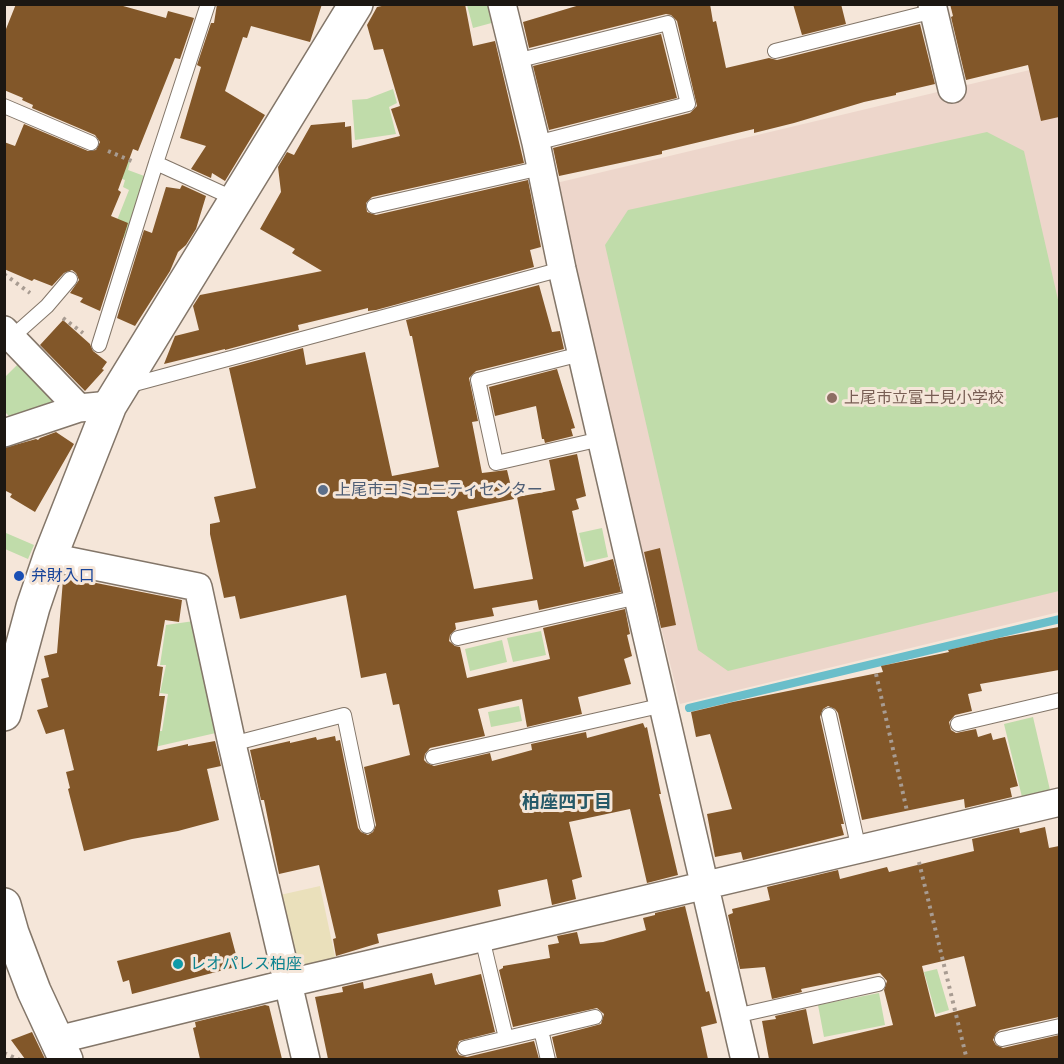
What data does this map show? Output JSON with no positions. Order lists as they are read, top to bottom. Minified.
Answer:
{"districts":["柏座四丁目"],"places":["上尾市立富士見小学校","上尾市コミュニティセンター","弁財入口","レオパレス柏座"]}
